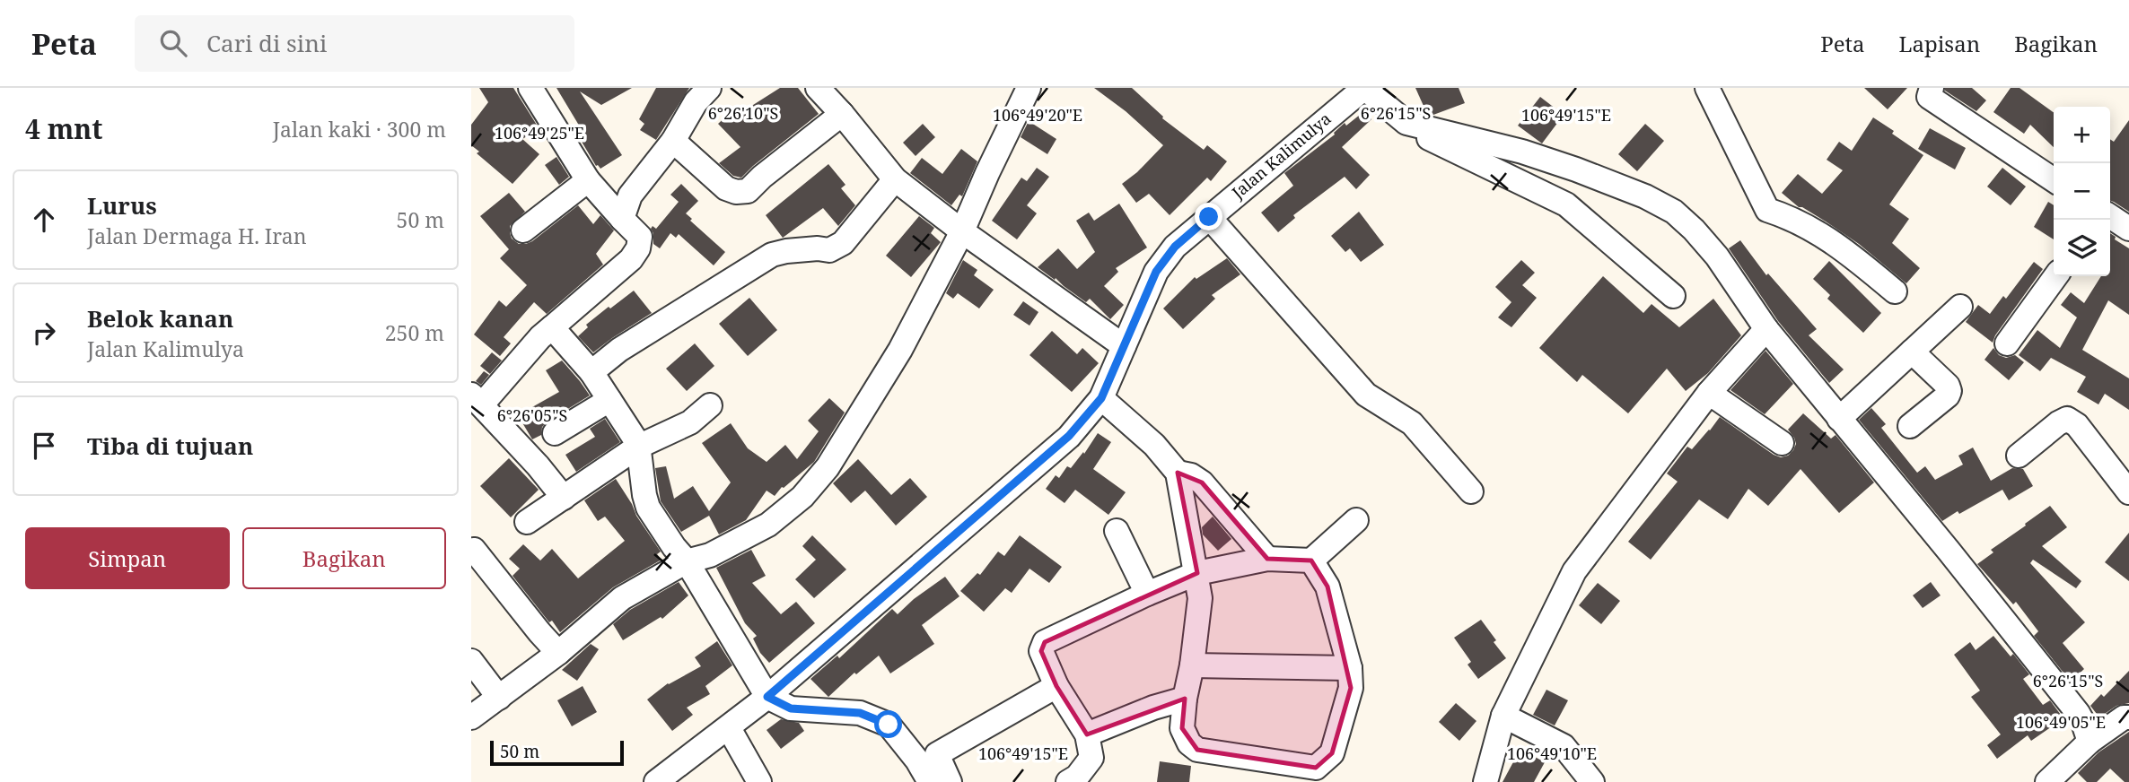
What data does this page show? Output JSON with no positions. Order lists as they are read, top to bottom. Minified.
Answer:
{"streets":{"street":["Jalan Kalimulya"]},"scale_bar":"50 m","page":{"header":"Peta","search":"Cari di sini","nav":["Peta","Lapisan","Bagikan"],"heading":["4 mnt","Jalan kaki · 300 m"],"map_buttons":["+","−"],"list":[["Lurus","Jalan Dermaga H. Iran","50 m"],["Belok kanan","Jalan Kalimulya","250 m"],"Tiba di tujuan"],"buttons":["Simpan","Bagikan"],"scale":"50 m"},"coordinates":["6°26'10\"S","6°26'15\"S","106°49'20\"E","106°49'15\"E","106°49'25\"E","6°26'05\"S","106°49'05\"E","106°49'10\"E"]}
